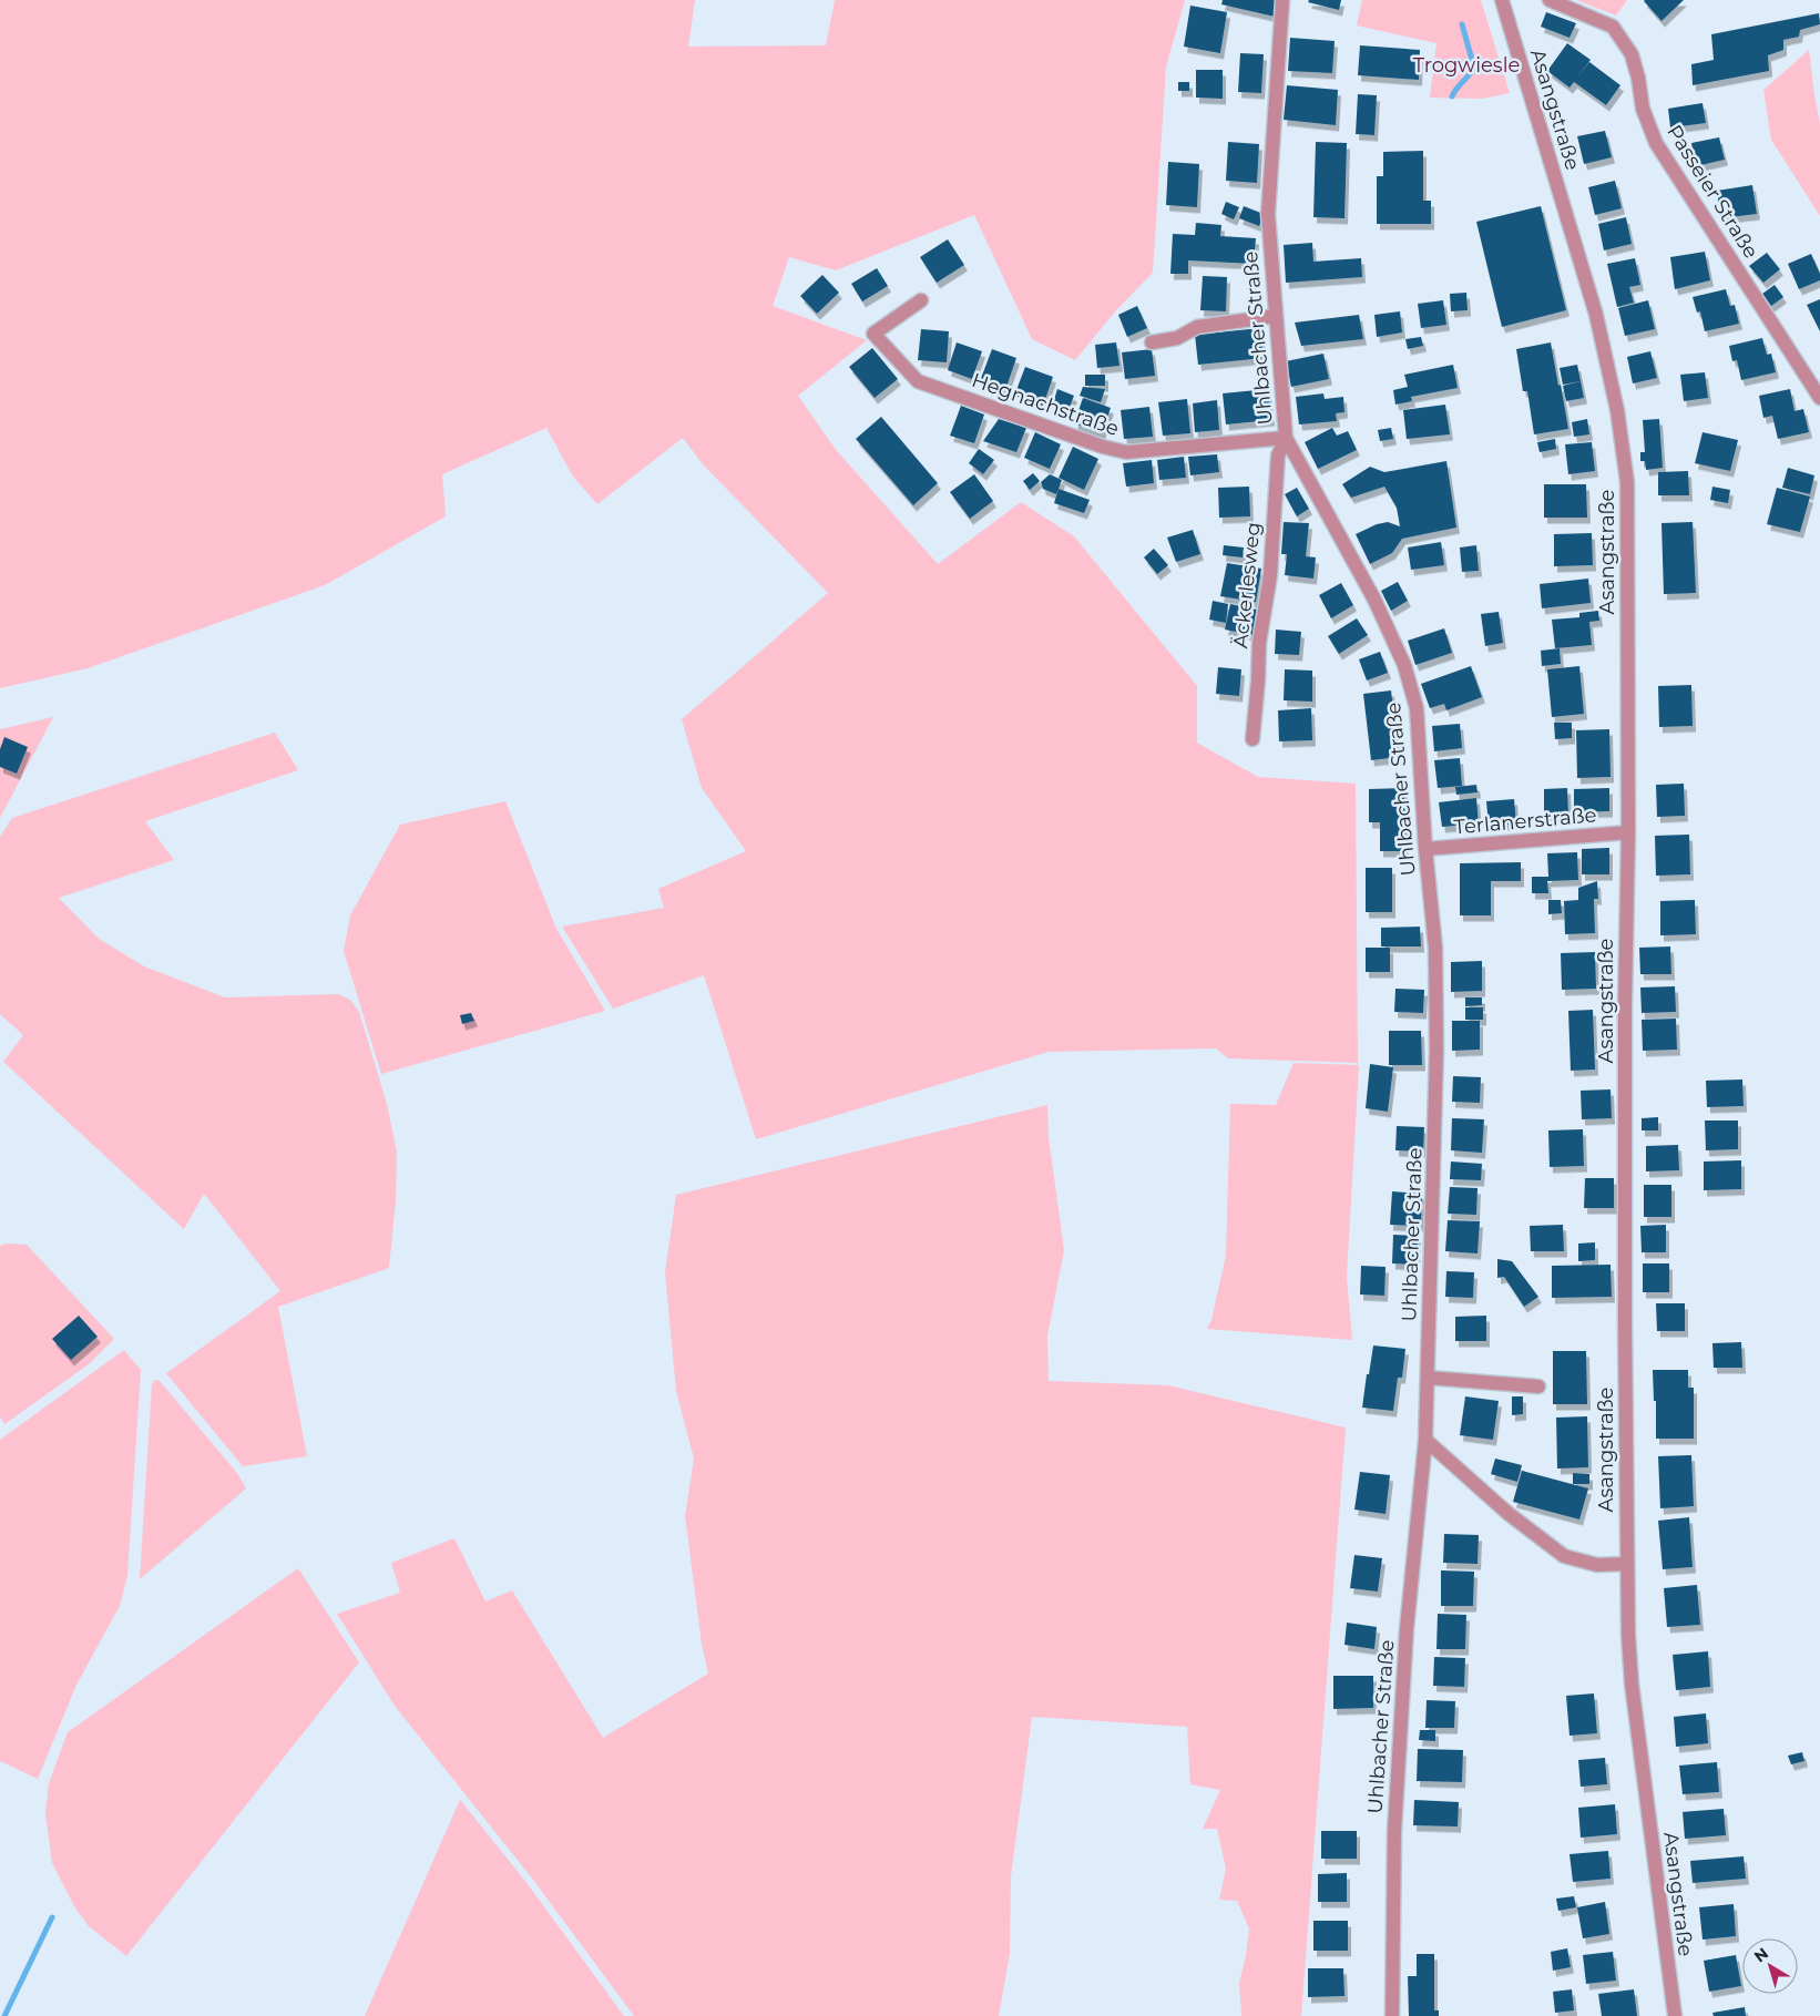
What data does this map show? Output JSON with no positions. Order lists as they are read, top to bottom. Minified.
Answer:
{"streets":{"street":["Asangstraße","Passeier Straße","Uhlbacher Straße","Hegnachstraße","Äckerlesweg","Terlanerstraße"]},"crossings":[["Asangstraße","Terlanerstraße"],["Uhlbacher Straße","Hegnachstraße"],["Uhlbacher Straße","Äckerlesweg"],["Uhlbacher Straße","Terlanerstraße"],["Hegnachstraße","Äckerlesweg"]],"parks":["Trogwiesle"],"north":"top left"}
